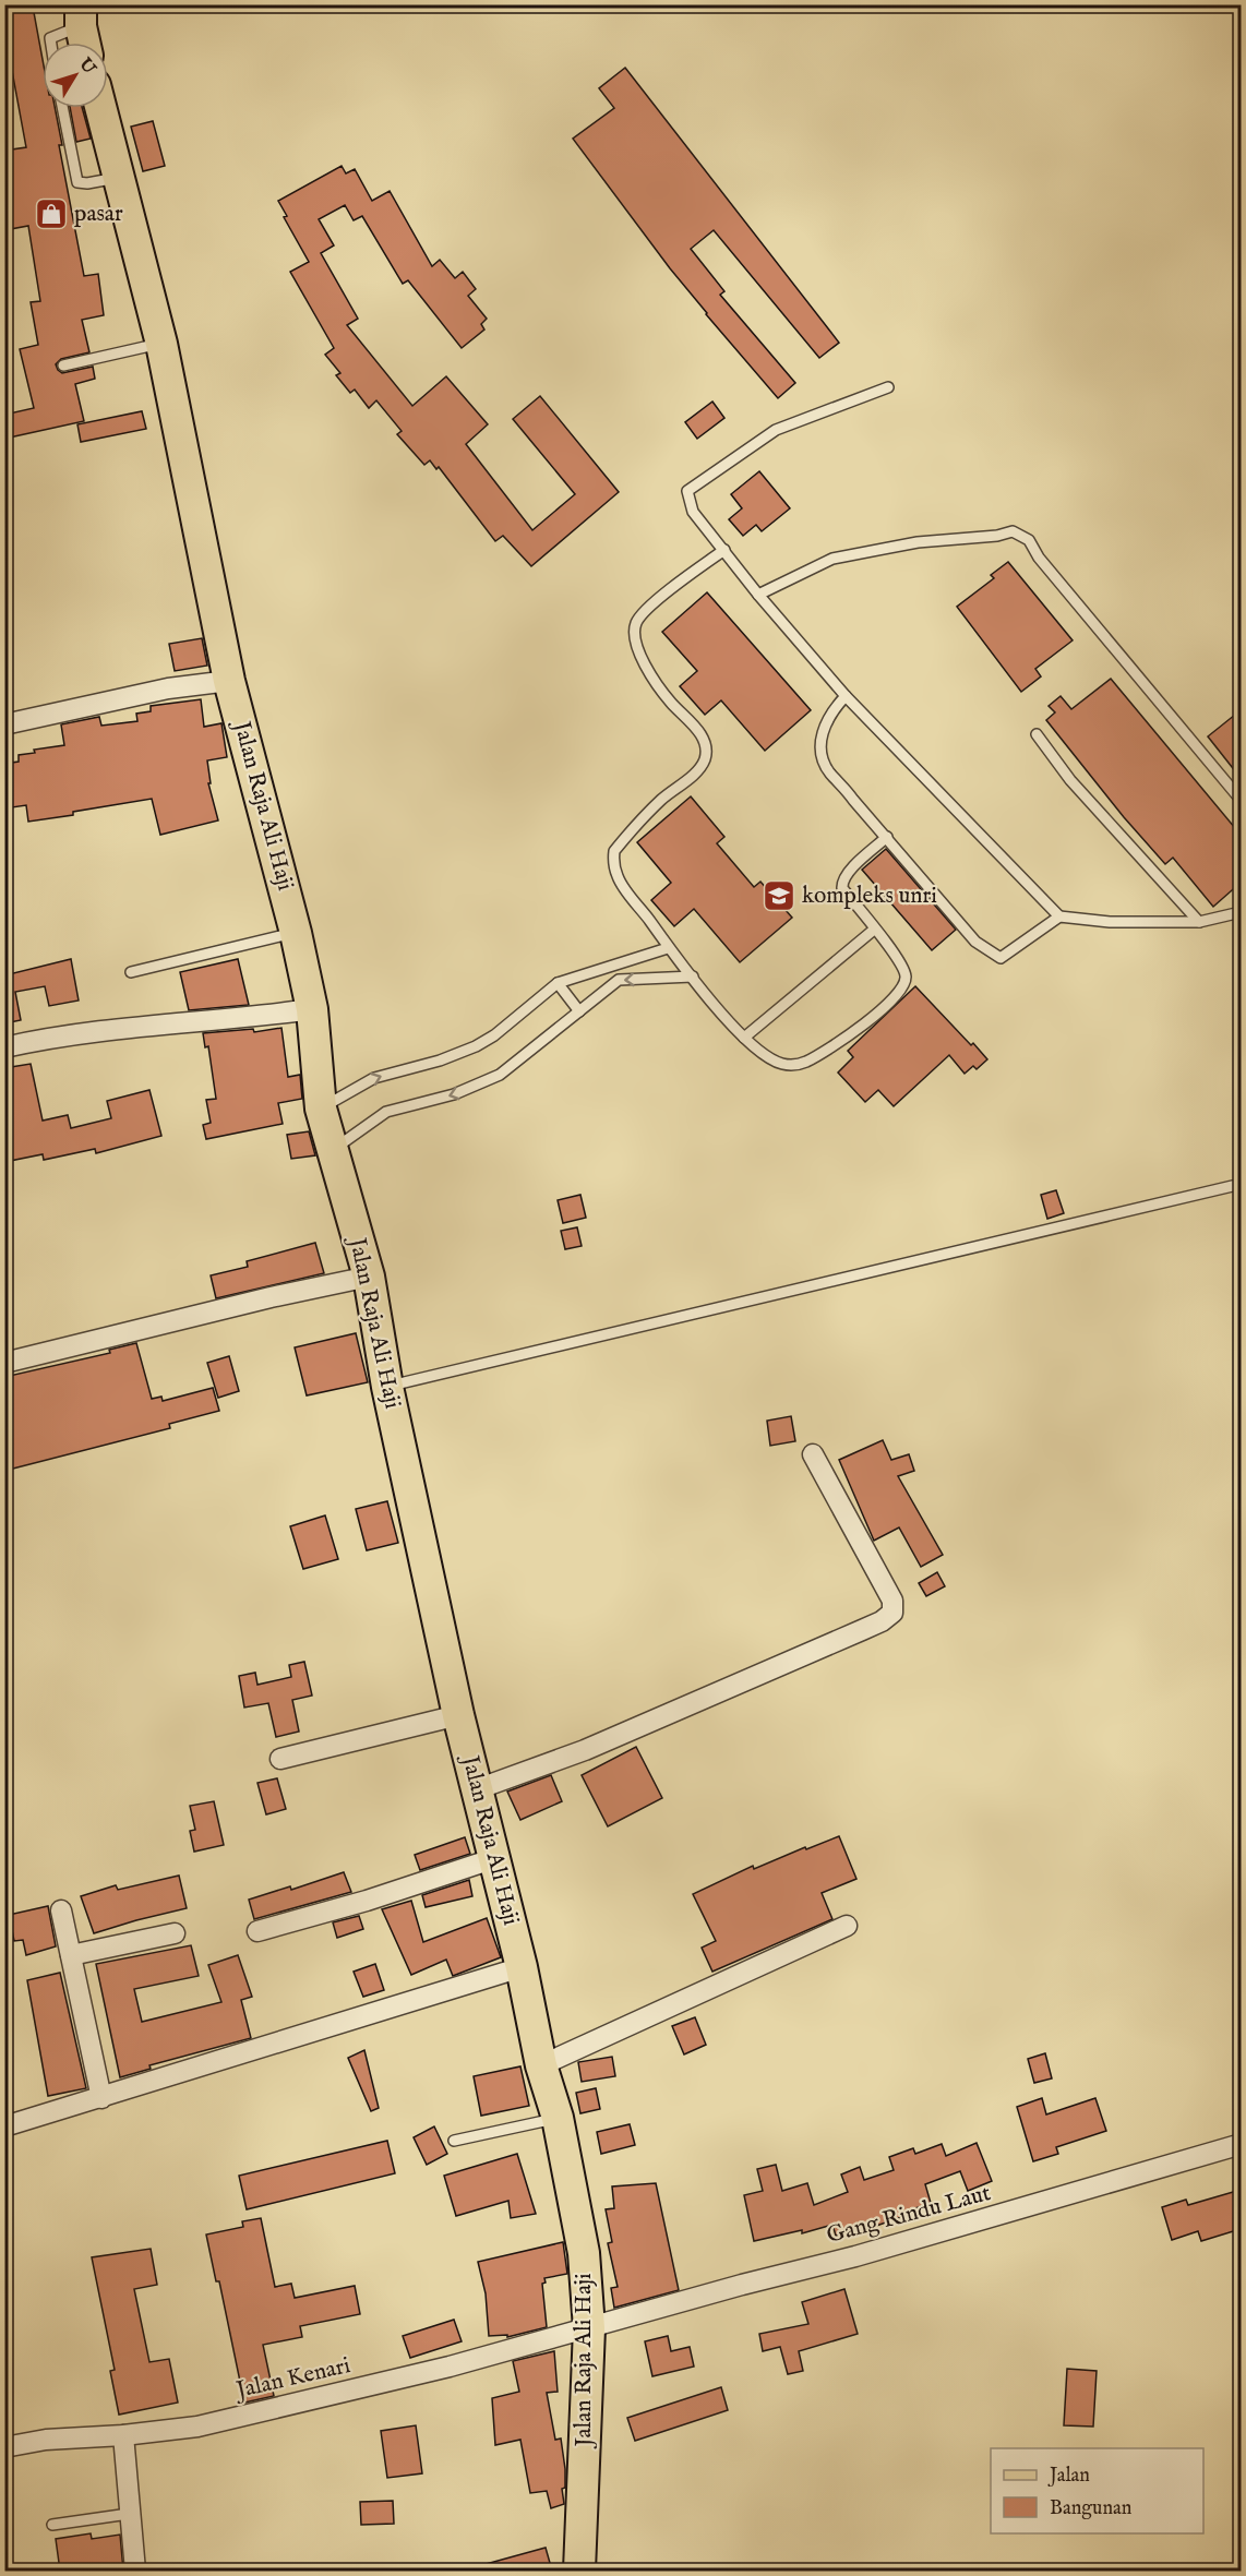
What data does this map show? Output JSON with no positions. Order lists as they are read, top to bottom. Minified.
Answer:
{"streets":{"main road":["Jalan Raja Ali Haji"],"street":["Gang Rindu Laut","Jalan Kenari"]},"crossings":[["Jalan Raja Ali Haji","Gang Rindu Laut"],["Jalan Raja Ali Haji","Jalan Kenari"],["Gang Rindu Laut","Jalan Kenari"]],"places":{"shop":["pasar"],"school or university":["kompleks unri"]},"legend":["Jalan","Bangunan"],"north":"top right"}
